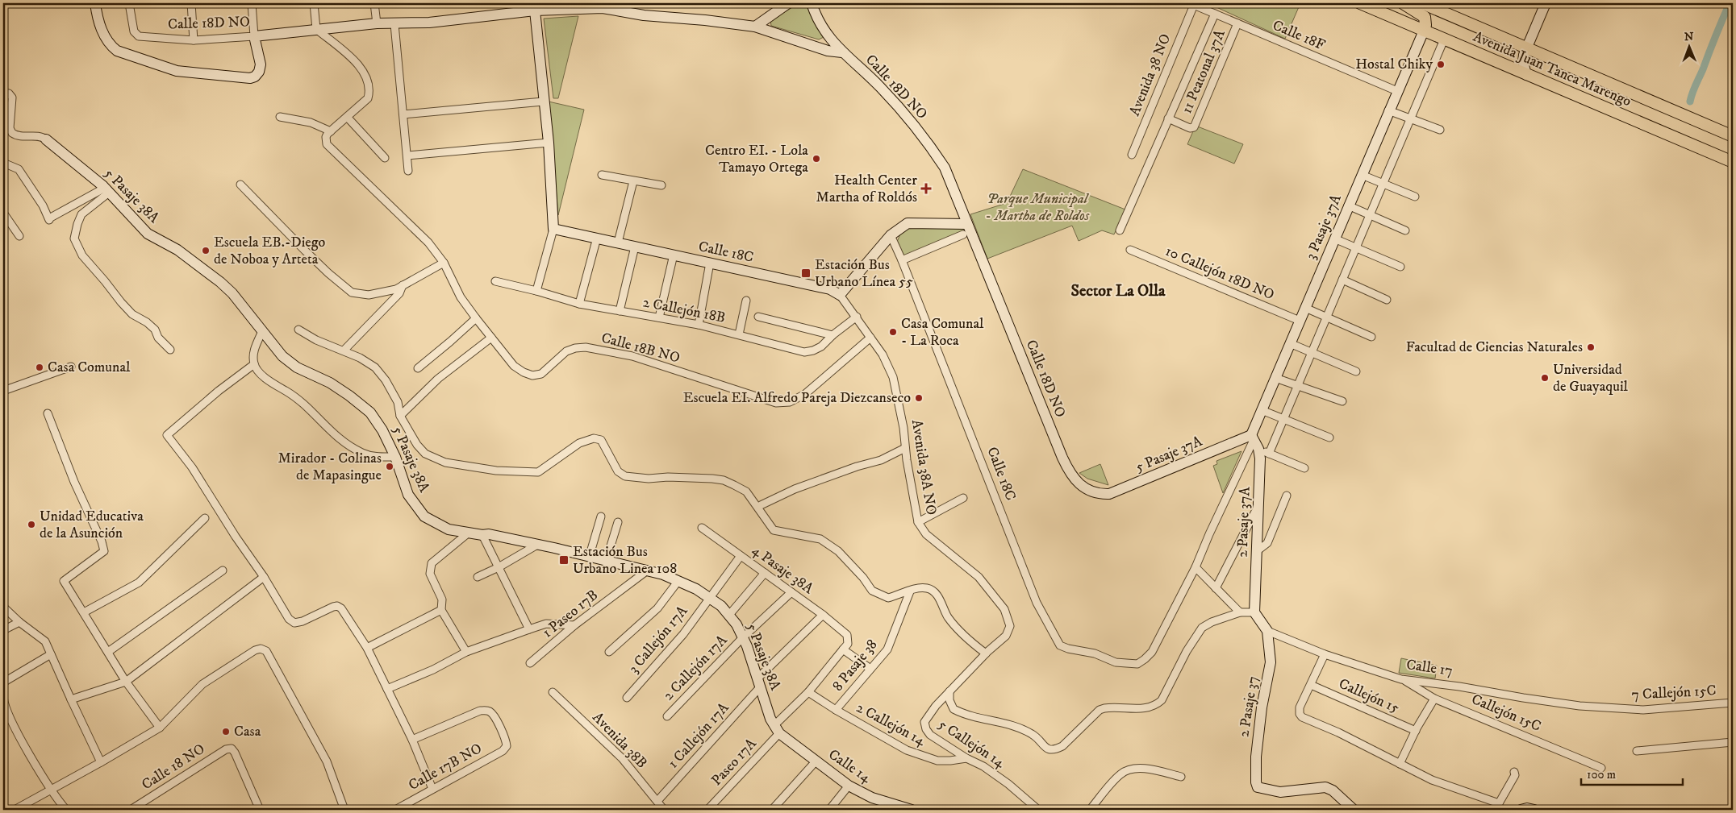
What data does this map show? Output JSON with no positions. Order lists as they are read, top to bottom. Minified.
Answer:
{"streets":{"main road":["Avenida Juan Tanca Marengo"],"street":["Calle 18D NO","Calle 18F","11 Peatonal 37A","Avenida 38 NO","5 Pasaje 38A","3 Pasaje 37A","Calle 18C","10 Callejón 18D NO","2 Callejón 18B","Calle 18B NO","5 Pasaje 37A","Avenida 38A NO","2 Pasaje 37A","4 Pasaje 38A","1 Paseo 17B","3 Callejón 17A","8 Pasaje 38","2 Callejón 17A","Calle 17","7 Callejón 15C","Callejón 15","2 Pasaje 37","Callejón 15C","2 Callejón 14","1 Callejón 17A","Avenida 38B","5 Callejón 14","Paseo 17A","Calle 14","Calle 18 NO","Calle 17B NO"]},"crossings":[["Calle 18D NO","5 Pasaje 37A"],["Calle 18F","11 Peatonal 37A"],["Calle 18F","Avenida 38 NO"],["Calle 18F","3 Pasaje 37A"],["Avenida Juan Tanca Marengo","3 Pasaje 37A"],["5 Pasaje 38A","1 Paseo 17B"],["5 Pasaje 38A","3 Callejón 17A"],["5 Pasaje 38A","2 Callejón 17A"],["5 Pasaje 38A","1 Callejón 17A"],["5 Pasaje 38A","Paseo 17A"],["5 Pasaje 38A","Calle 14"],["3 Pasaje 37A","10 Callejón 18D NO"],["3 Pasaje 37A","5 Pasaje 37A"],["3 Pasaje 37A","2 Pasaje 37A"],["Calle 18C","2 Callejón 18B"],["Calle 18C","Calle 18B NO"],["Calle 18C","Avenida 38A NO"],["Calle 18B NO","Avenida 38A NO"],["5 Pasaje 37A","2 Pasaje 37A"],["Avenida 38A NO","5 Callejón 14"],["4 Pasaje 38A","3 Callejón 17A"],["4 Pasaje 38A","2 Callejón 17A"],["4 Pasaje 38A","1 Callejón 17A"],["4 Pasaje 38A","Paseo 17A"],["8 Pasaje 38","2 Callejón 14"],["Calle 17","7 Callejón 15C"],["Calle 17","2 Pasaje 37"],["Calle 17","Callejón 15C"],["2 Callejón 14","5 Callejón 14"],["2 Callejón 14","Paseo 17A"],["1 Callejón 17A","Avenida 38B"],["Paseo 17A","Calle 14"]],"districts":["Sector La Olla"],"parks":["Parque Municipal - Martha de Roldos"],"places":{"other":["Hostal Chiky","Centro EI. - Lola Tamayo Ortega","Escuela EB.-Diego de Noboa y Arteta","Casa Comunal - La Roca","Facultad de Ciencias Naturales","Casa Comunal","Universidad de Guayaquil","Escuela EI. Alfredo Pareja Diezcanseco","Mirador - Colinas de Mapasingue","Unidad Educativa de la Asunción","Casa"],"health":["Health Center Martha of Roldós"],"transit":["Estación Bus Urbano Línea 55","Estación Bus Urbano Linea 108"]},"scale_bar":"100 m","north":"top"}
